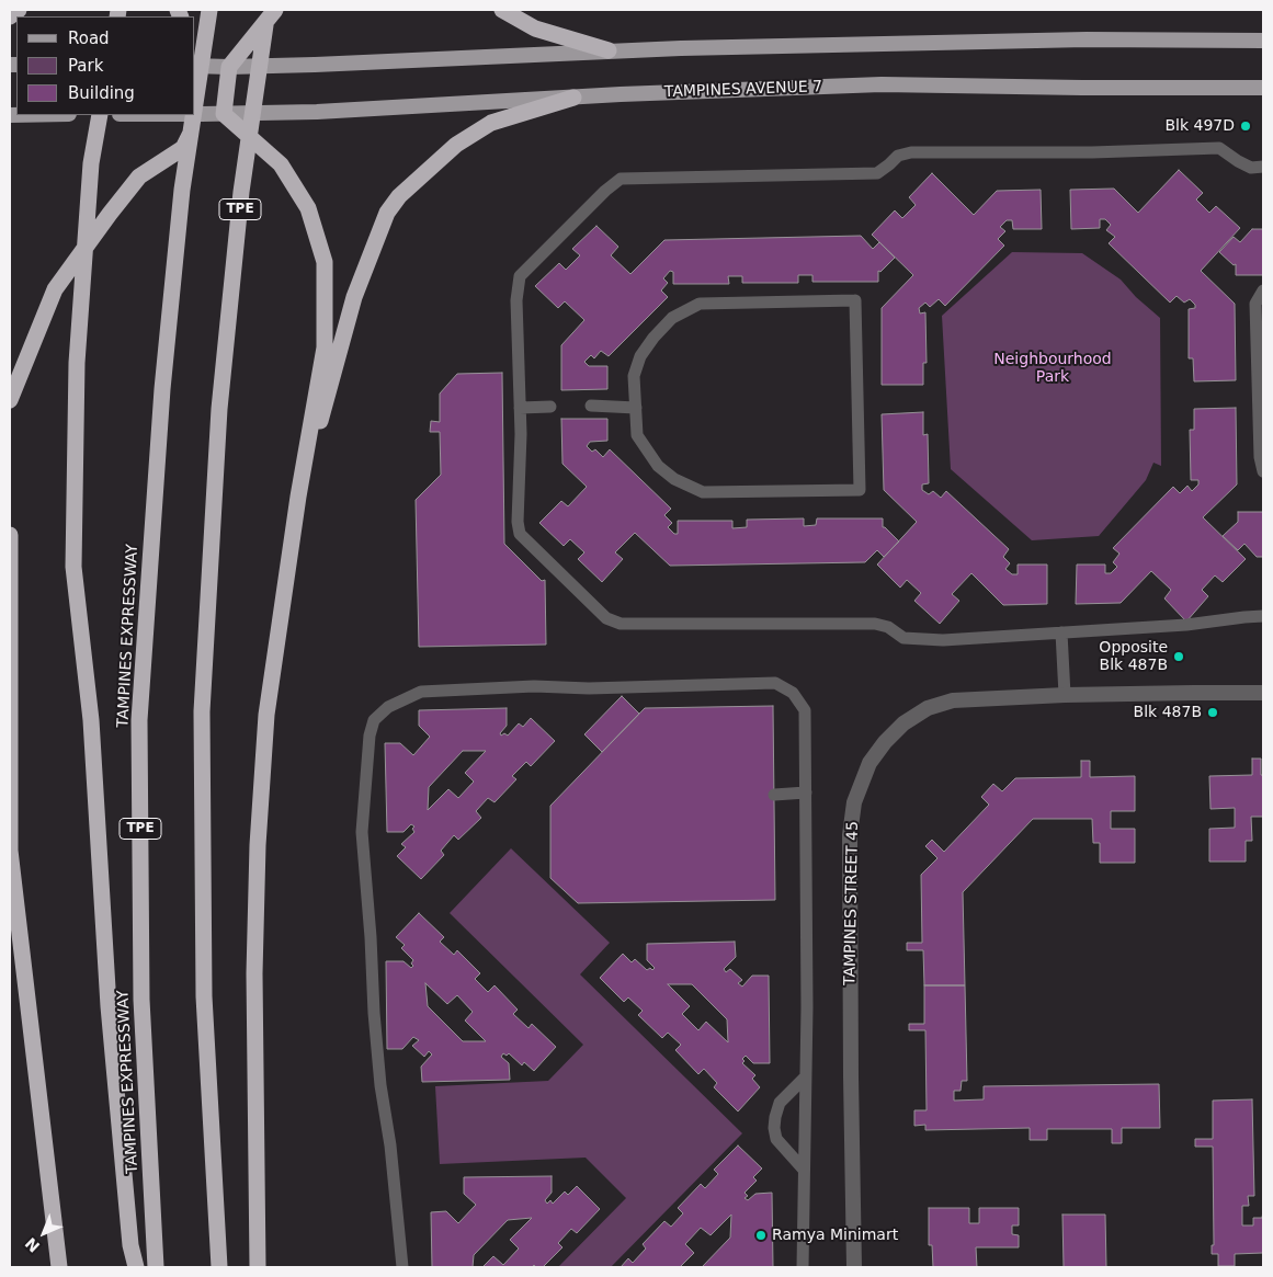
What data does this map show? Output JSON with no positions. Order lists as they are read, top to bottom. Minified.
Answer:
{"streets":{"highway":["TPE","TAMPINES EXPRESSWAY"],"main road":["TAMPINES AVENUE 7"],"street":["TAMPINES STREET 45"]},"parks":["Neighbourhood Park"],"places":["Blk 497D","Opposite Blk 487B","Blk 487B","Ramya Minimart"],"legend":["Road","Park","Building"],"north":"bottom left"}
